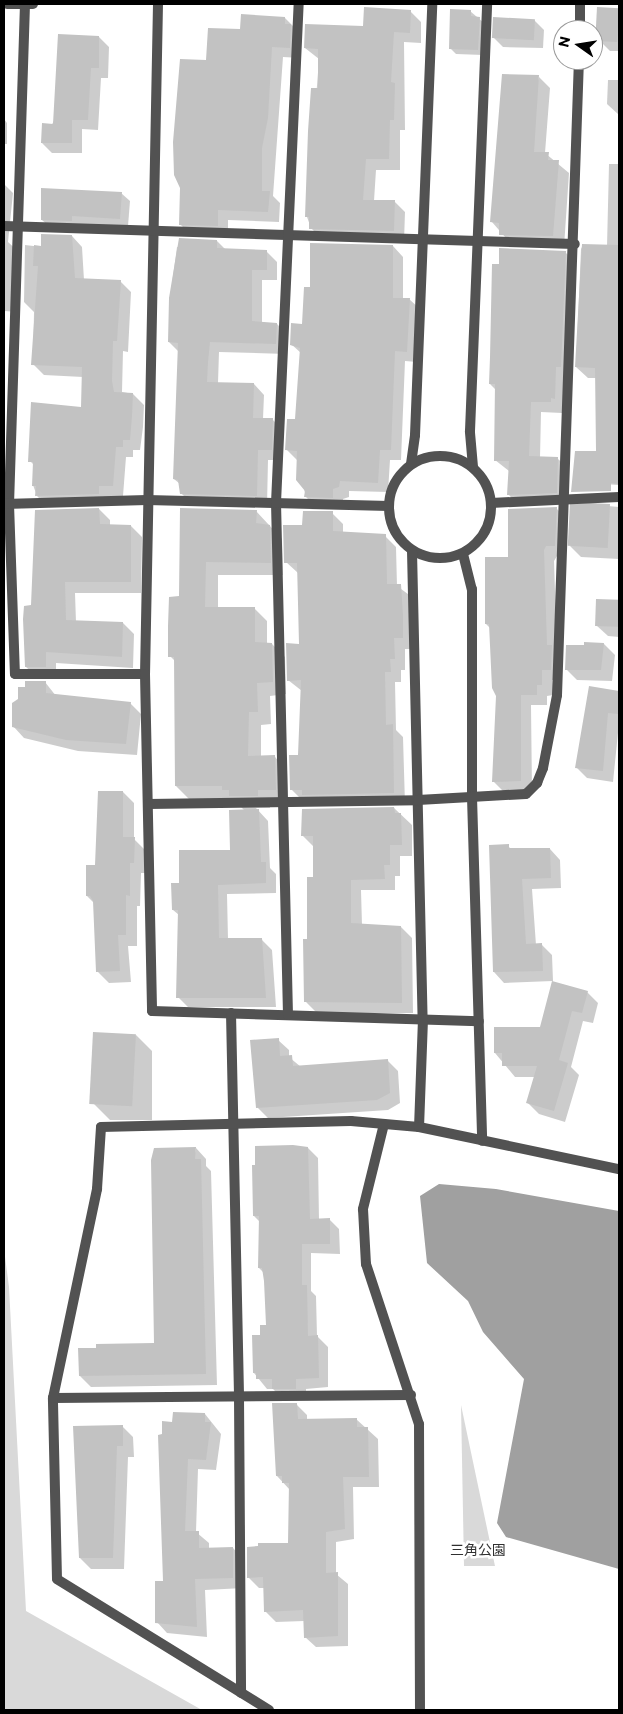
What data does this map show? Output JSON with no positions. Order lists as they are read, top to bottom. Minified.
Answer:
{"parks":["三角公園"],"north":"left"}
